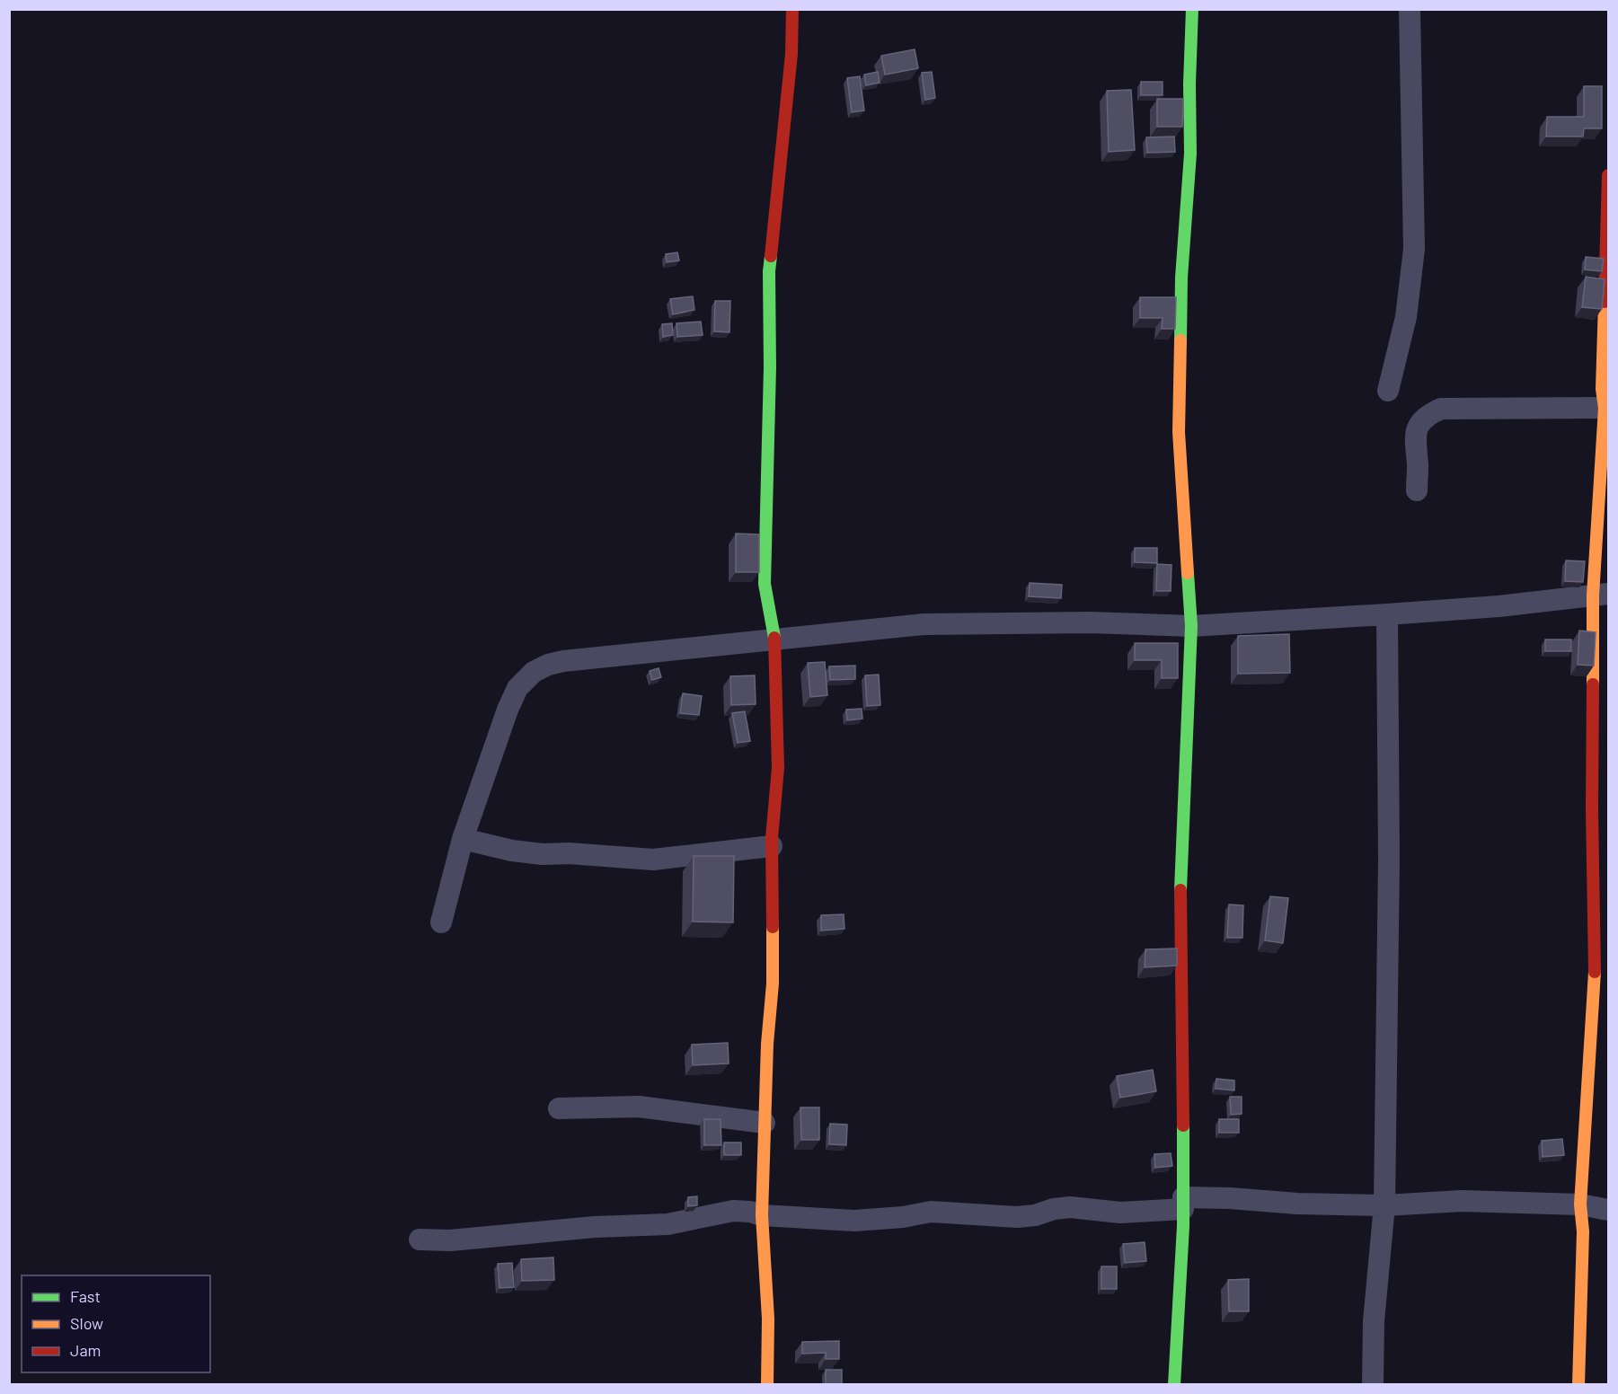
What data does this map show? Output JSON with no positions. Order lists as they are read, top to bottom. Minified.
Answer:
{"legend":["Fast","Slow","Jam"]}
